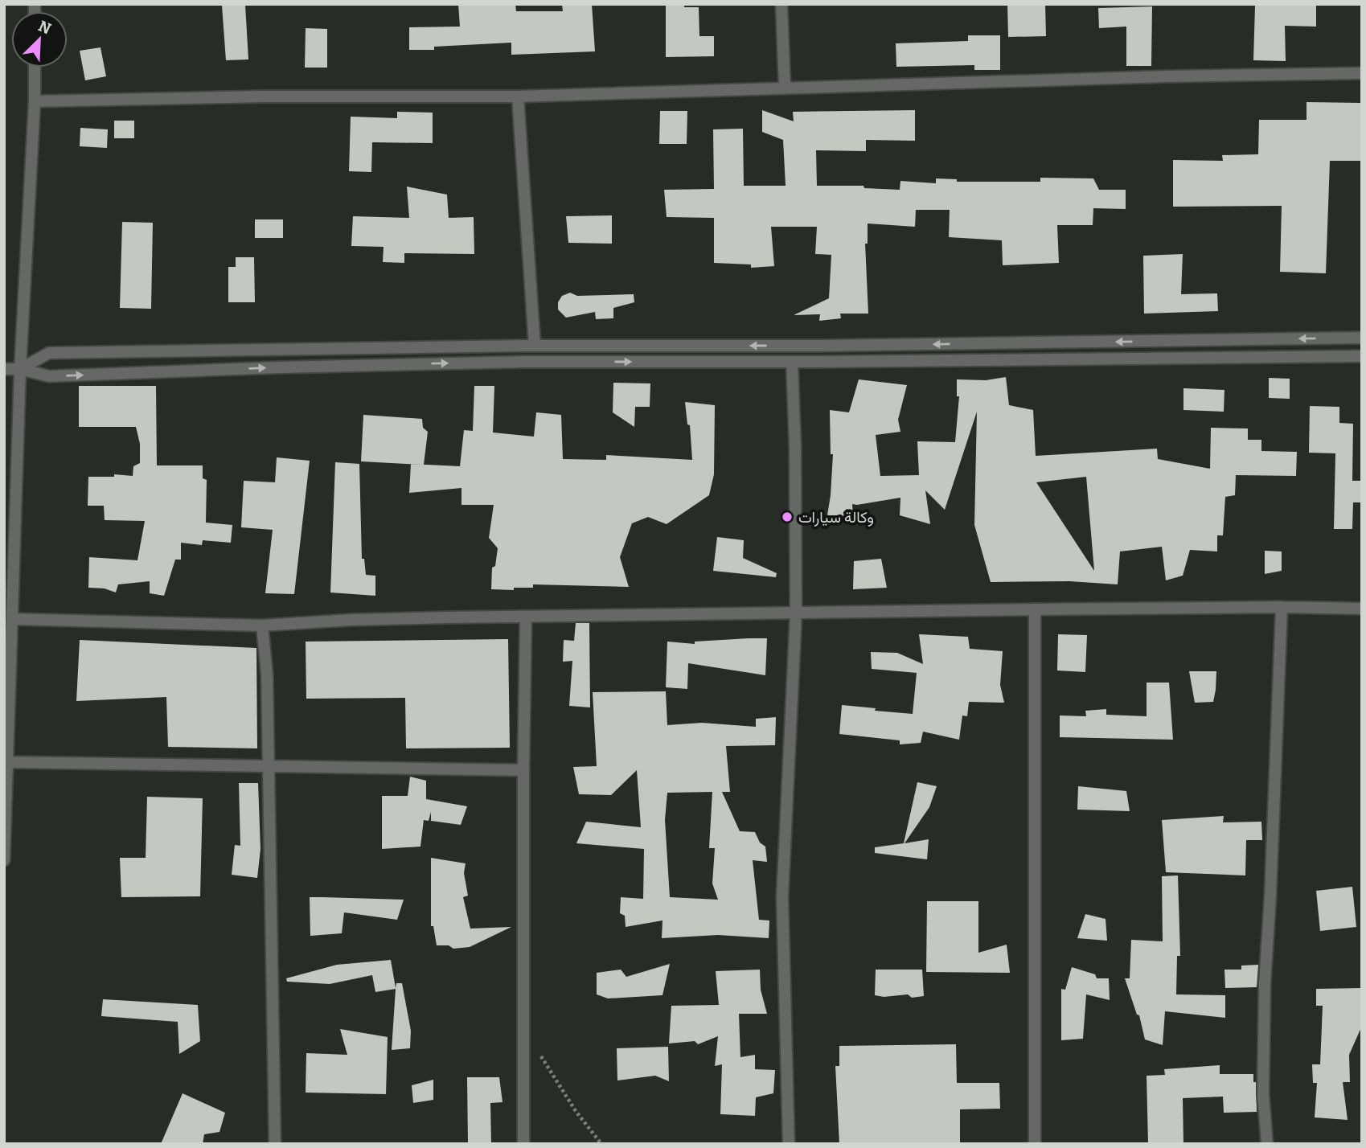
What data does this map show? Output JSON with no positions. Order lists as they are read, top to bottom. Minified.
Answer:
{"places":["وكالة سيارات"],"north":"top right"}
